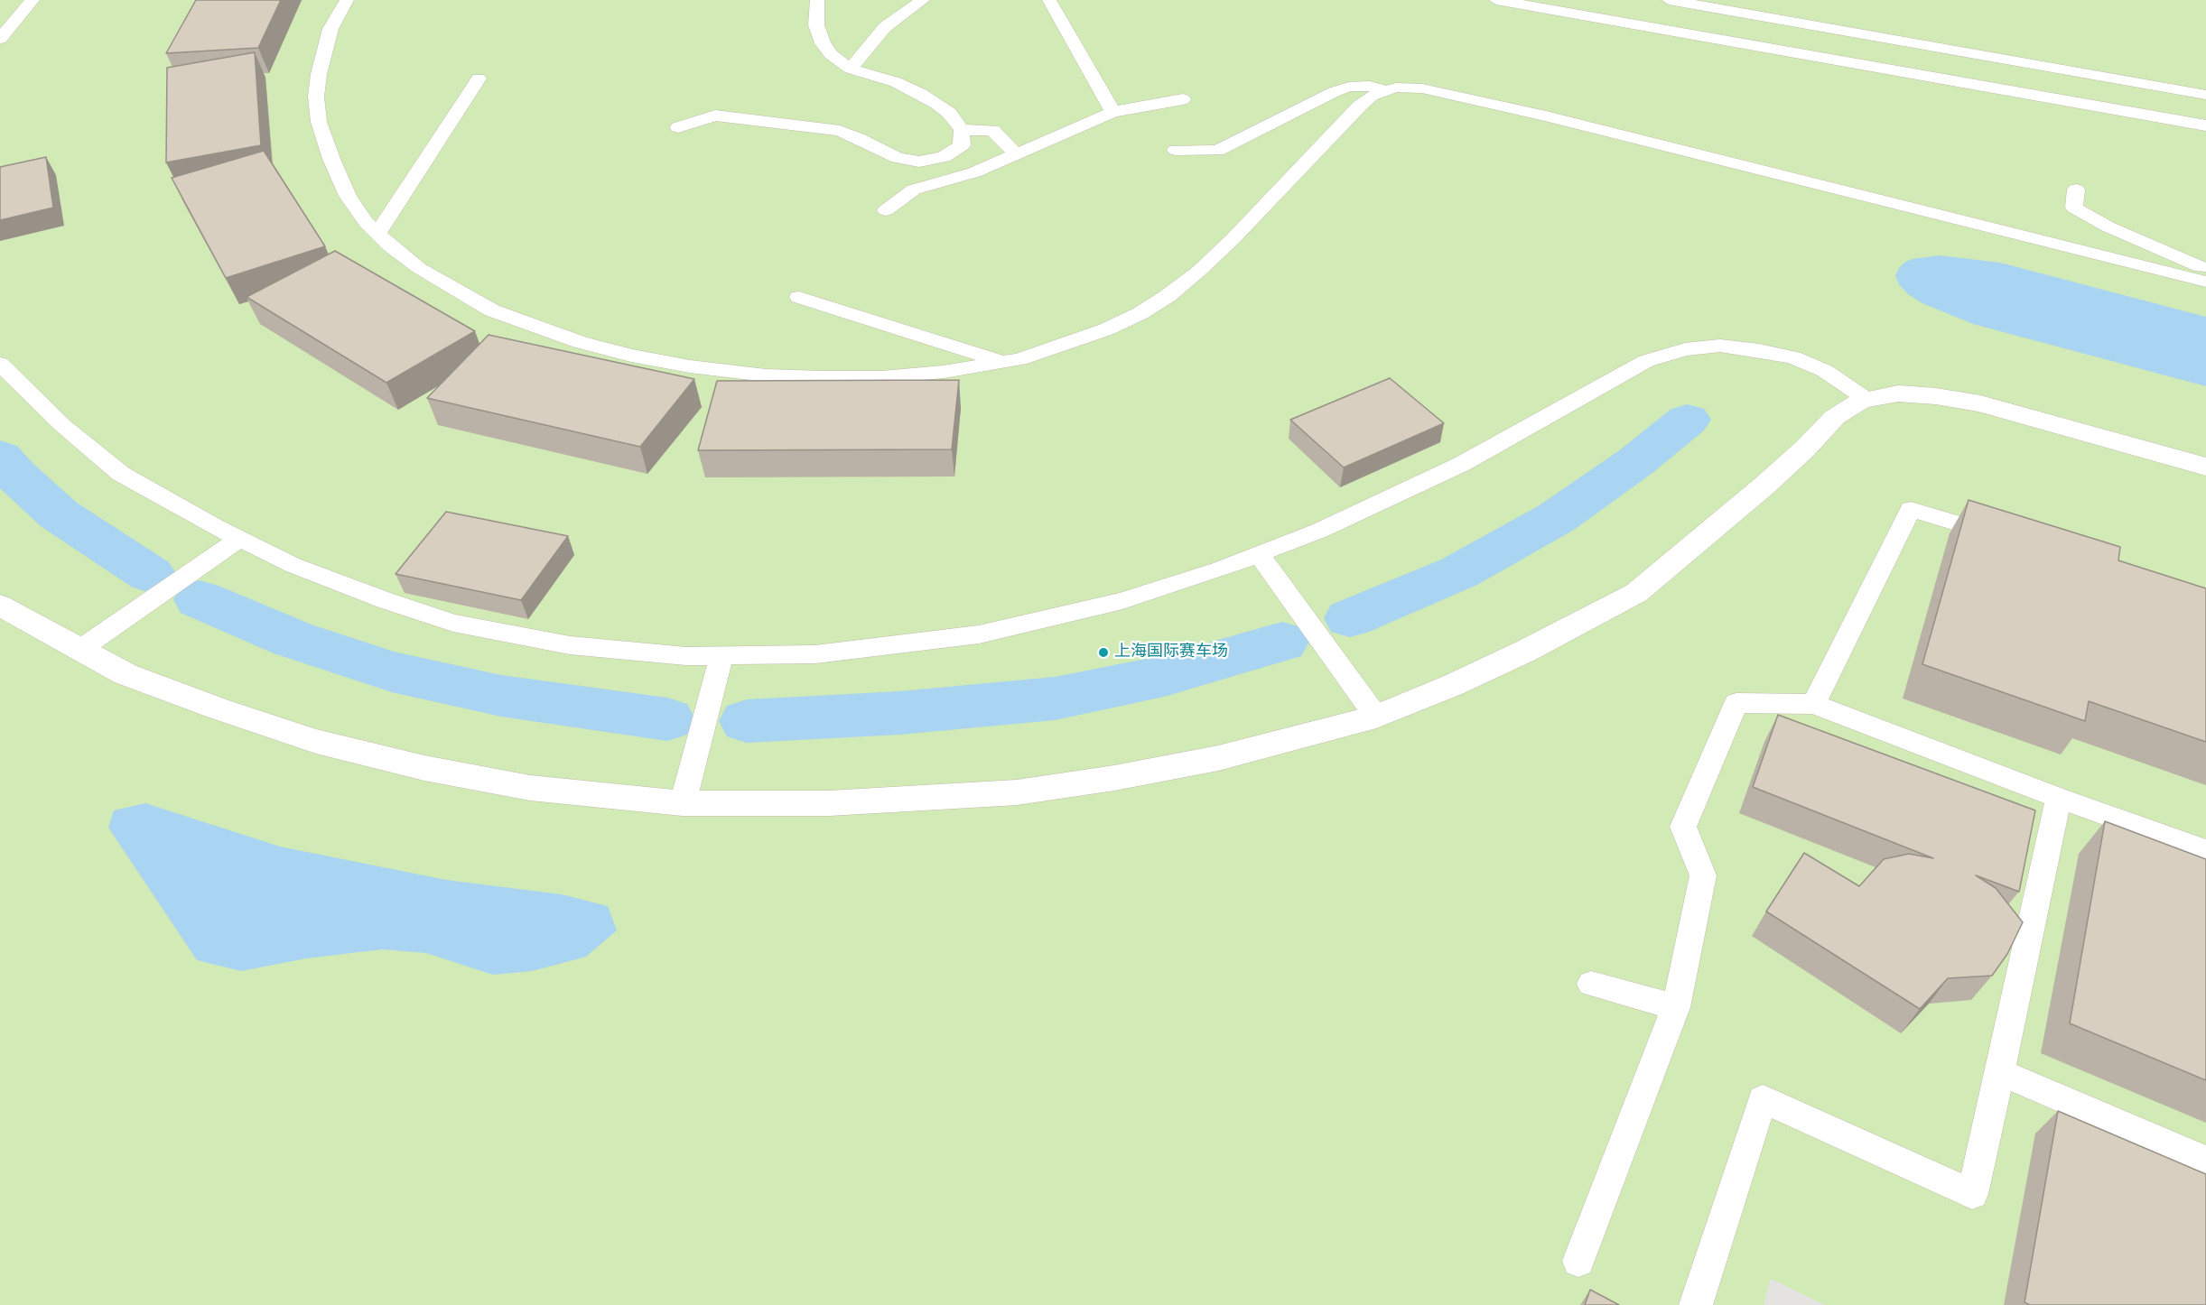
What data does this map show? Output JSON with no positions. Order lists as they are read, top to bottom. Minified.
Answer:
{"places":["上海国际赛车场"]}
